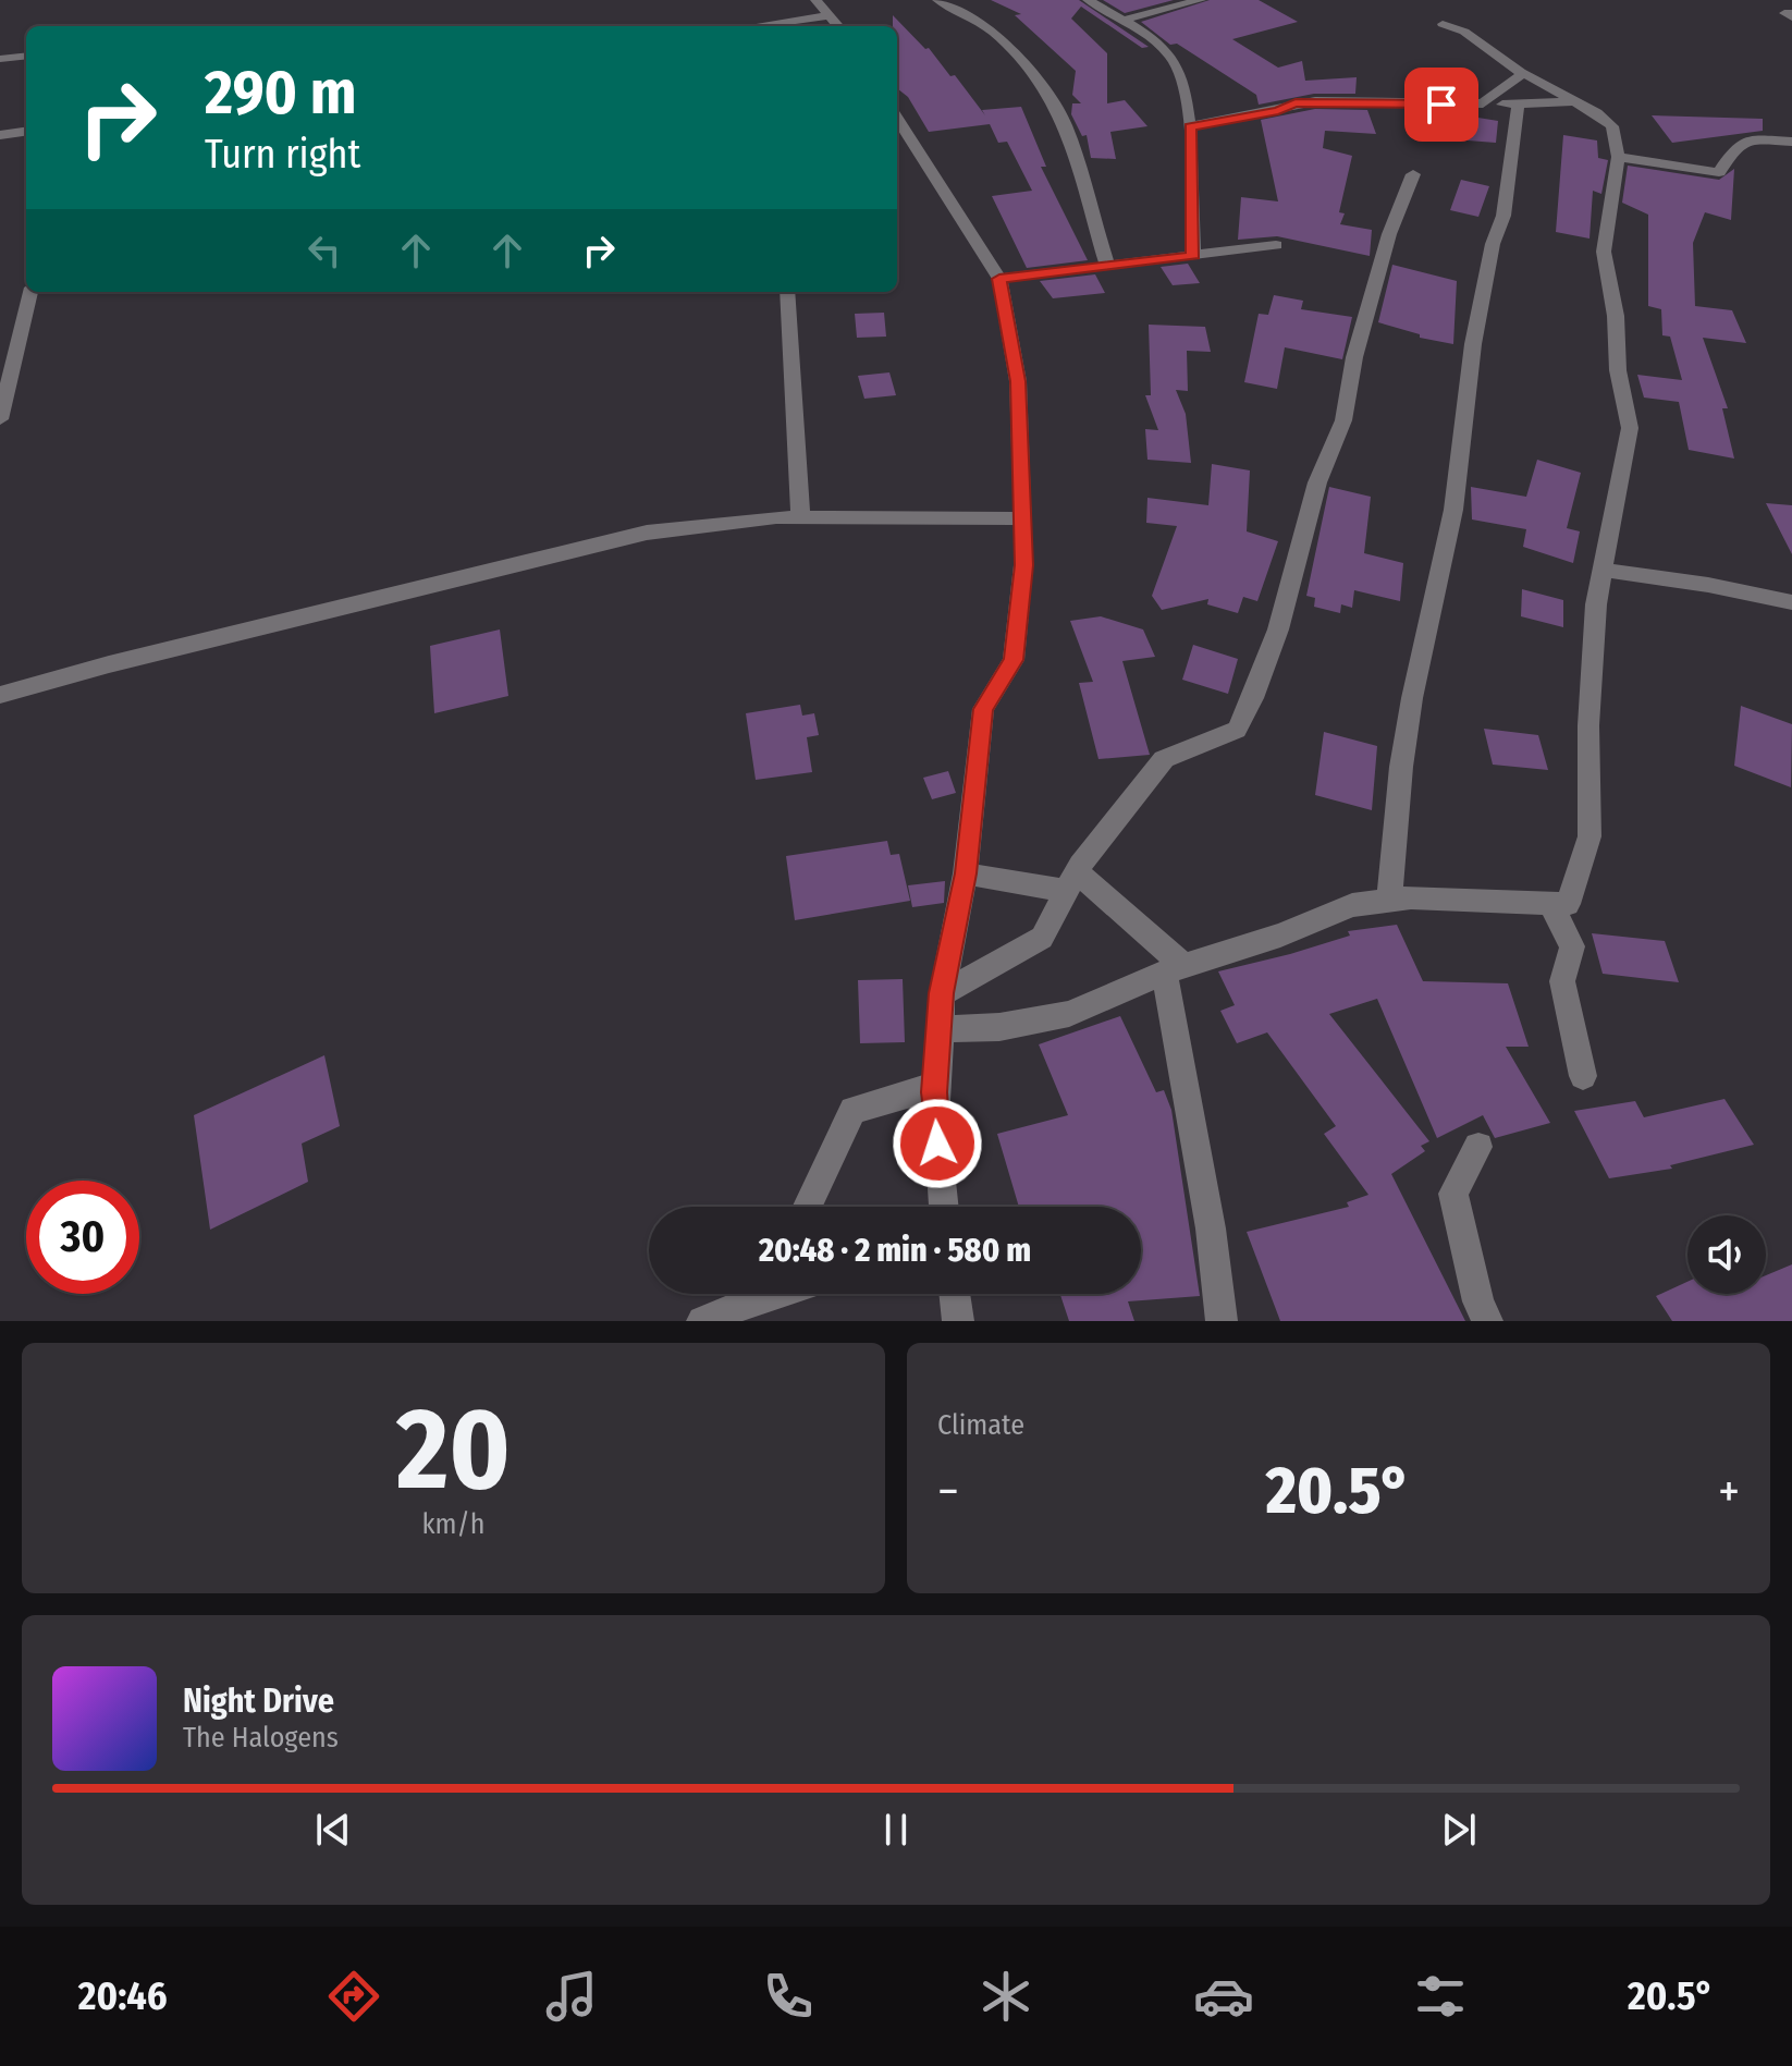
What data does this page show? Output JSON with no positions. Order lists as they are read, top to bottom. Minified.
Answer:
{"page":{"turn":["290 m","Turn right"],"limit":"30","trip":"20:48 · 2 min · 580 m","tile":[["20","km/h"],"Climate"],"heat":["−","20.5°","+"],"song":["Night Drive","The Halogens"],"tabs":["20:46","20.5°"]}}
